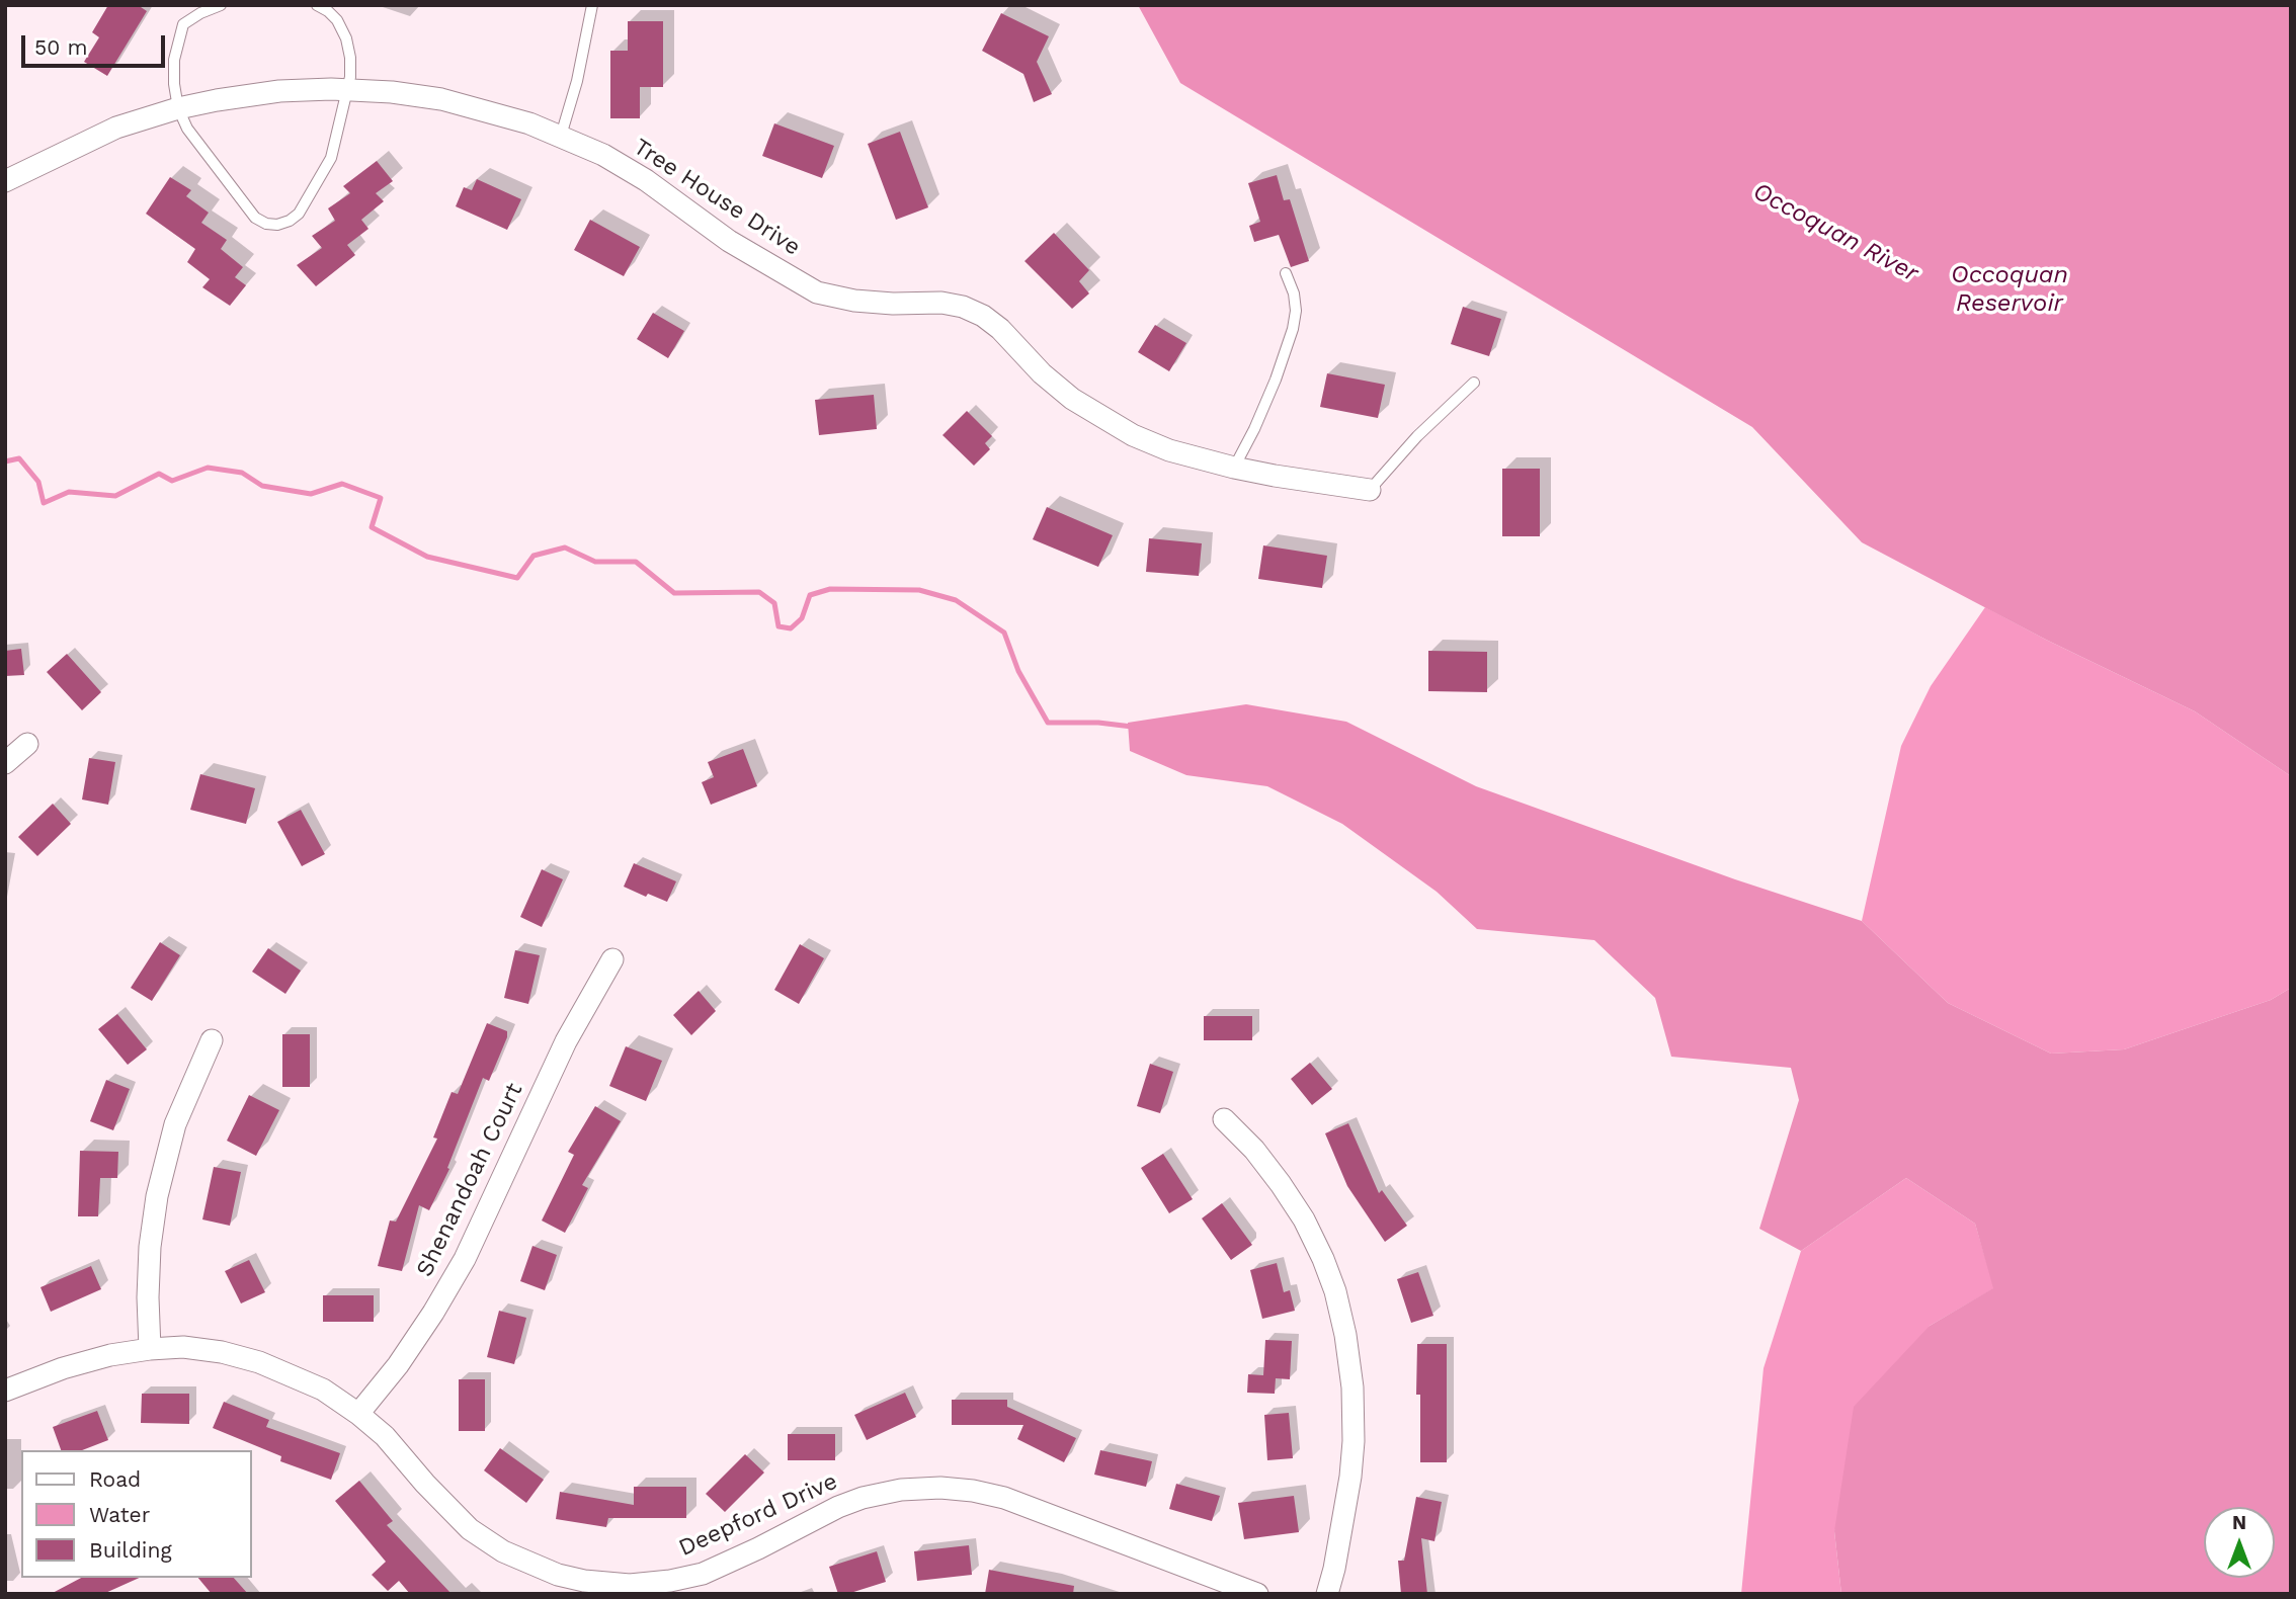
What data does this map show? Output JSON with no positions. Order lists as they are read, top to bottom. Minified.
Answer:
{"streets":{"street":["Tree House Drive","Shenandoah Court","Deepford Drive"]},"crossings":[["Shenandoah Court","Deepford Drive"]],"water":["Occoquan River","Occoquan Reservoir"],"legend":["Road","Water","Building"],"scale_bar":"50 m","north":"top"}
